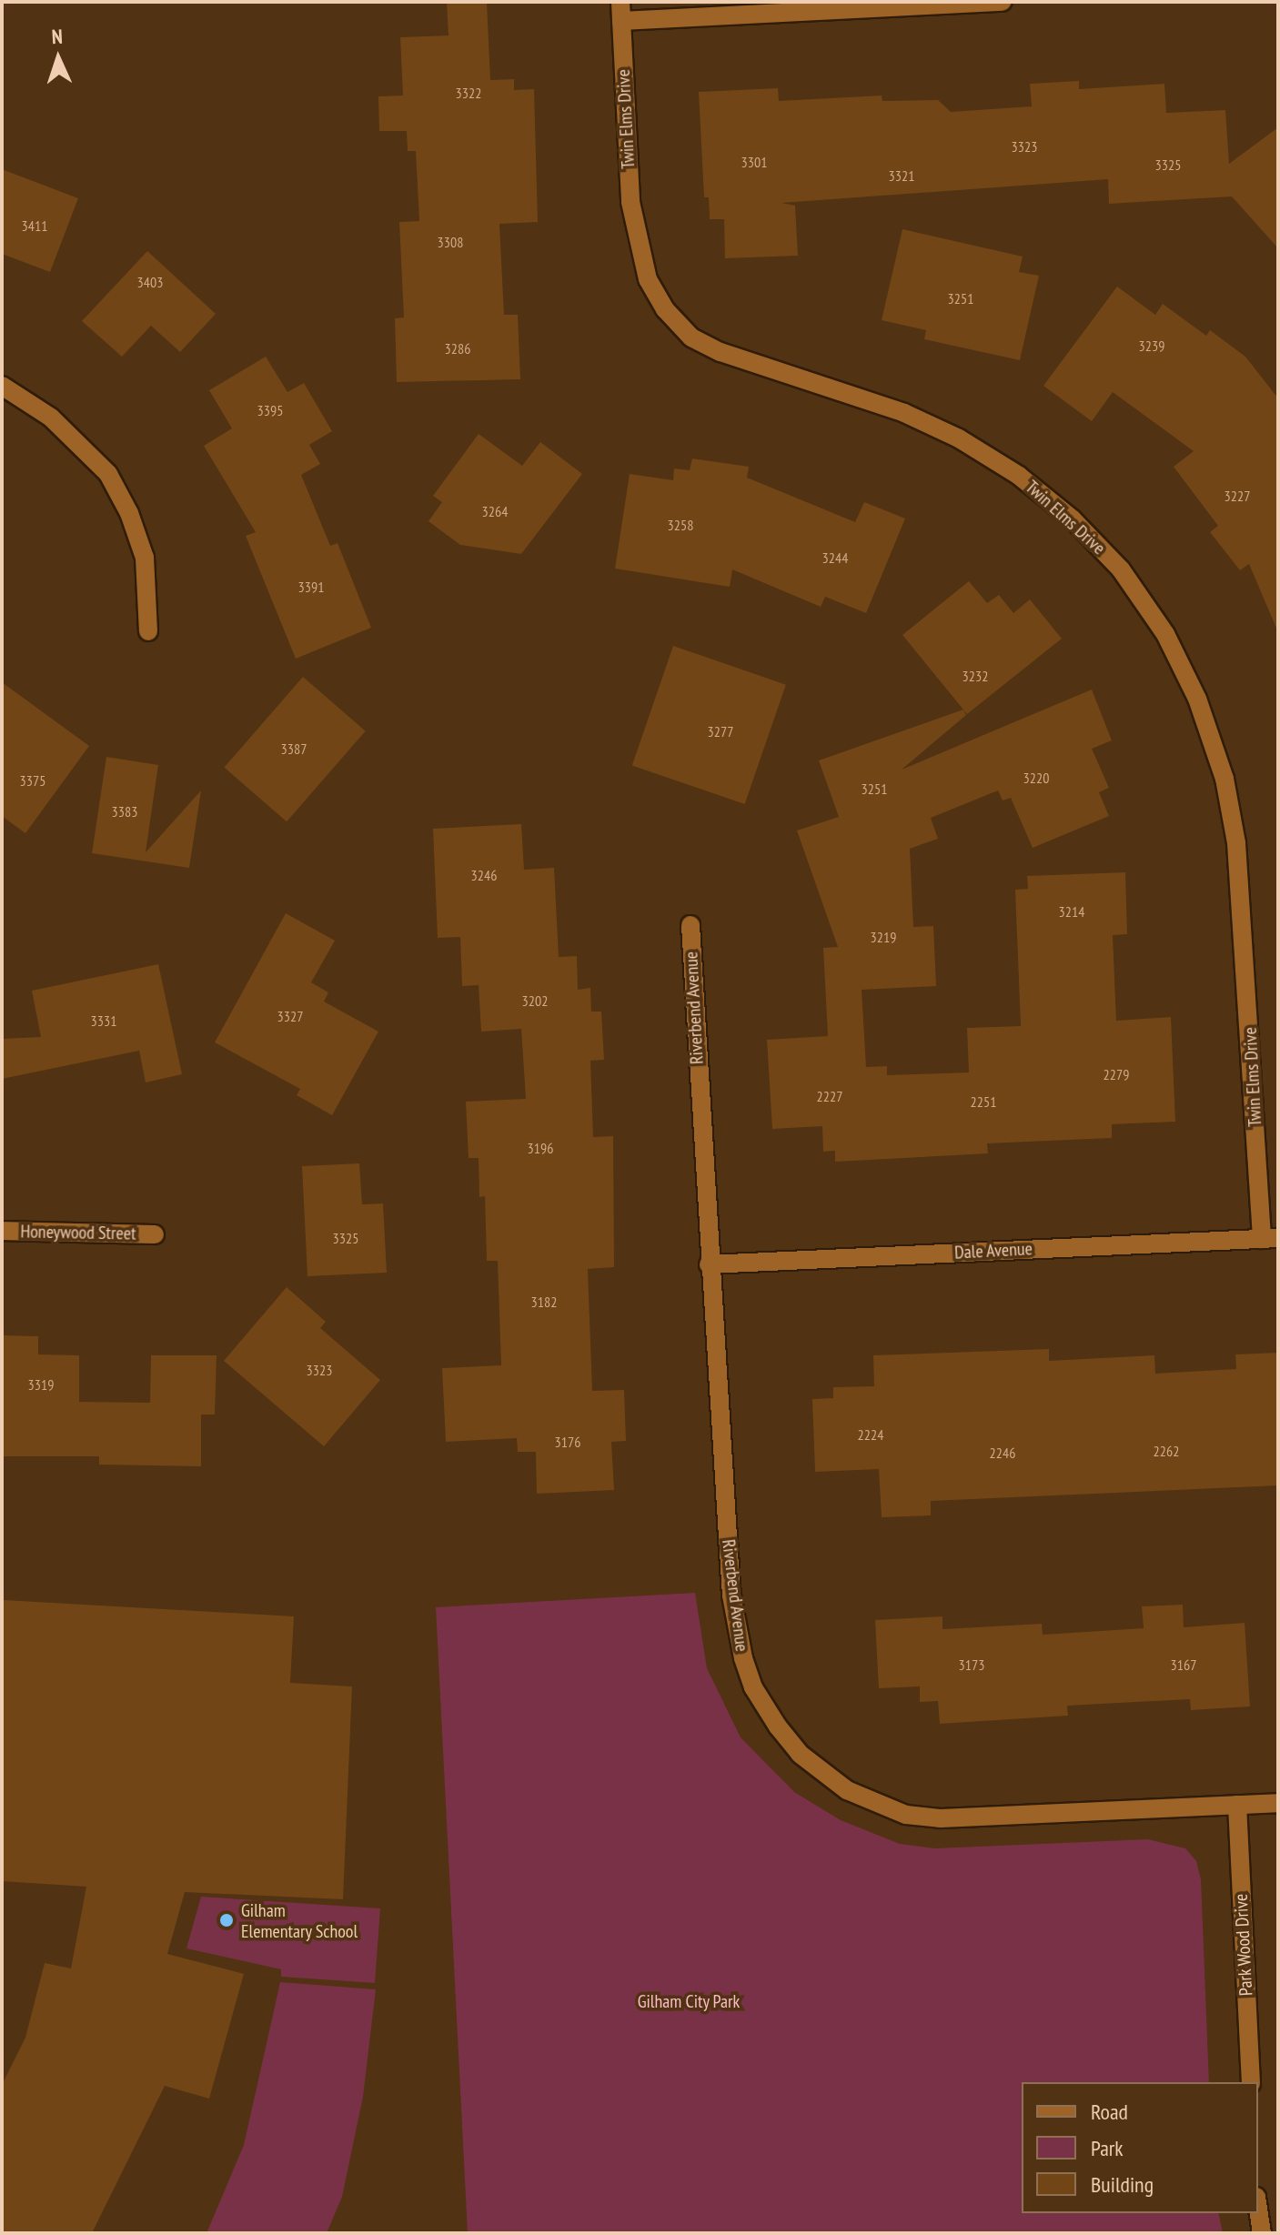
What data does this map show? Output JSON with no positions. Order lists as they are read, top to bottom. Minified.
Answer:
{"streets":{"street":["Twin Elms Drive","Riverbend Avenue","Honeywood Street","Dale Avenue","Park Wood Drive"]},"crossings":[["Twin Elms Drive","Dale Avenue"],["Riverbend Avenue","Dale Avenue"],["Riverbend Avenue","Park Wood Drive"]],"parks":["Gilham City Park"],"places":["Gilham Elementary School"],"house_numbers":["3322","3323","3301","3325","3321","3411","3308","3403","3251","3239","3286","3395","3227","3264","3258","3244","3391","3232","3277","3387","3220","3375","3251","3383","3246","3214","3219","3202","3327","3331","2279","2227","2251","3196","3325","3182","3323","3319","2224","3176","2262","2246","3173","3167"],"legend":["Road","Park","Building"],"north":"top"}
